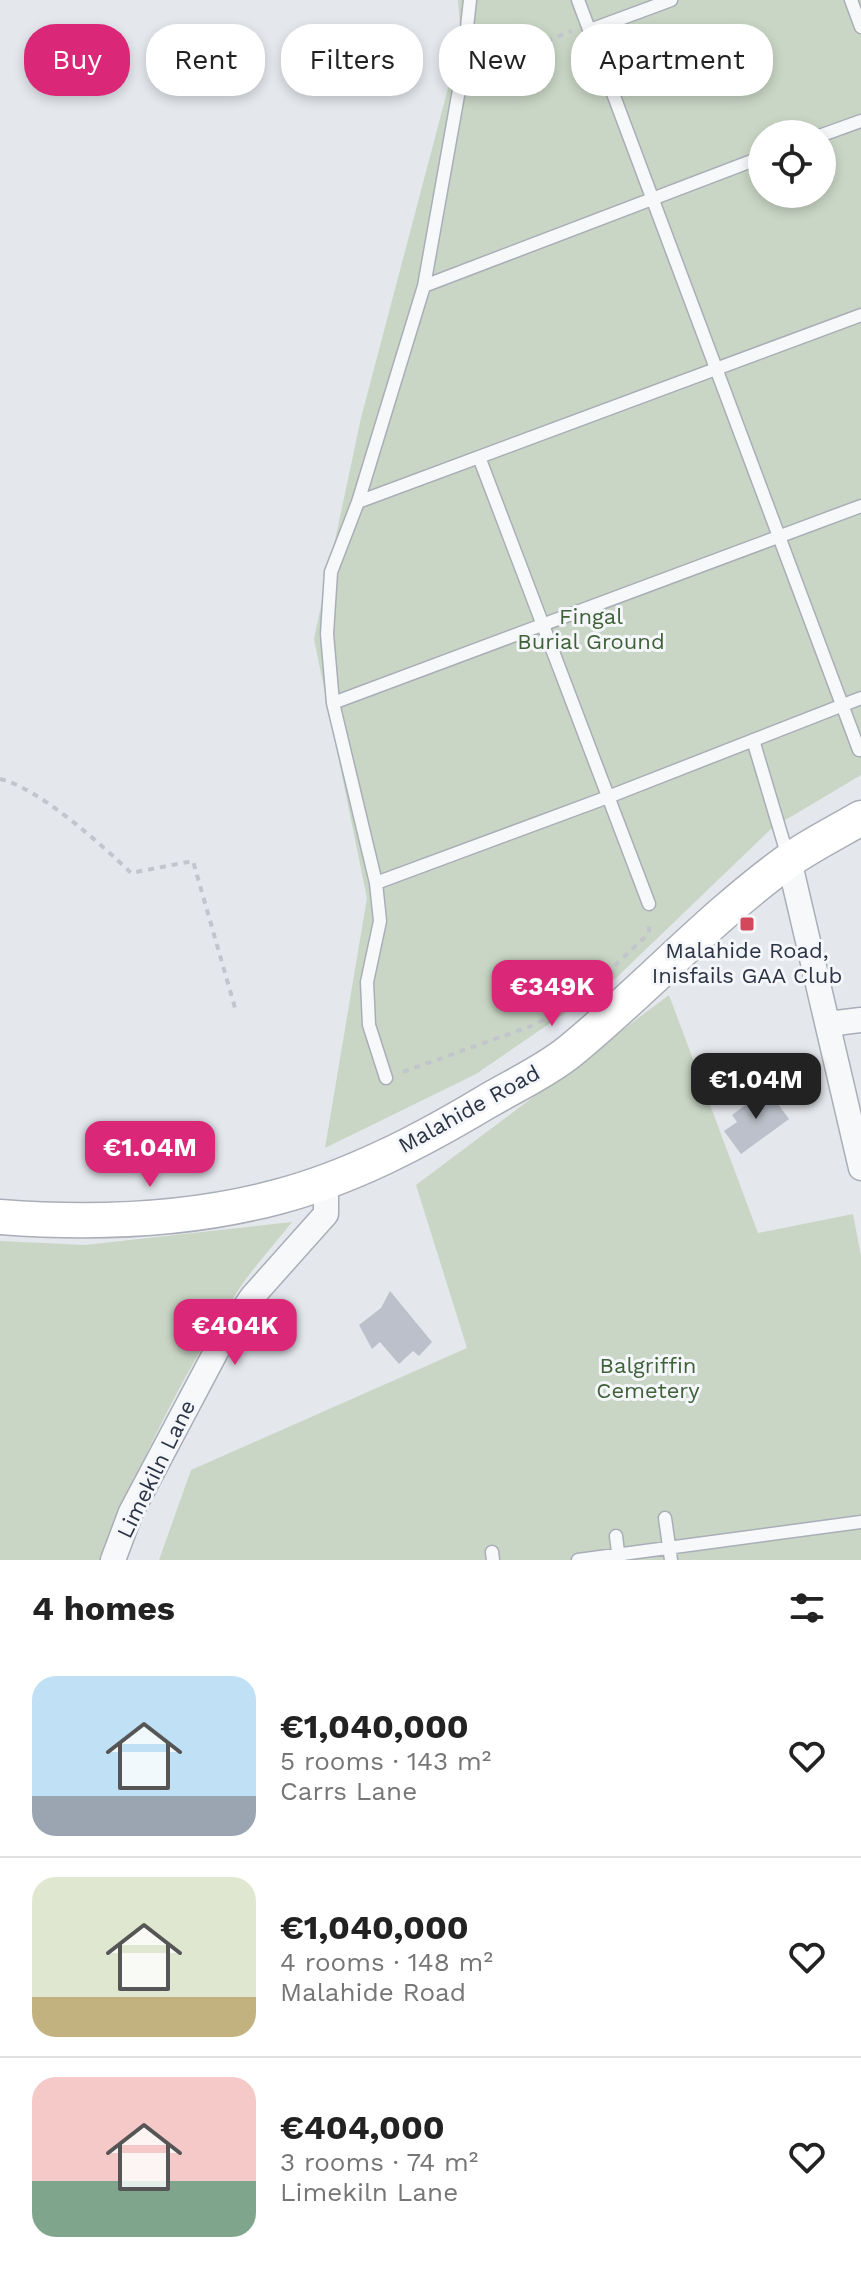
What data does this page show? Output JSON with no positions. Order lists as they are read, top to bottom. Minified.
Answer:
{"streets":{"main road":["Malahide Road"],"street":["Limekiln Lane"]},"crossings":[["Malahide Road","Limekiln Lane"]],"parks":["Fingal Burial Ground","Balgriffin Cemetery"],"places":{"transit":["Malahide Road, Inisfails GAA Club"]},"page":{"chip":["Buy","Rent","Filters","New","Apartment"],"price":["€349K","€1.04M","€1.04M","€404K"],"heading":"4 homes","list":[{"name":"€1,040,000","note":"5 rooms · 143 m² · Carrs Lane"},{"name":"€1,040,000","note":"4 rooms · 148 m² · Malahide Road"},{"name":"€404,000","note":"3 rooms · 74 m² · Limekiln Lane"}]}}
